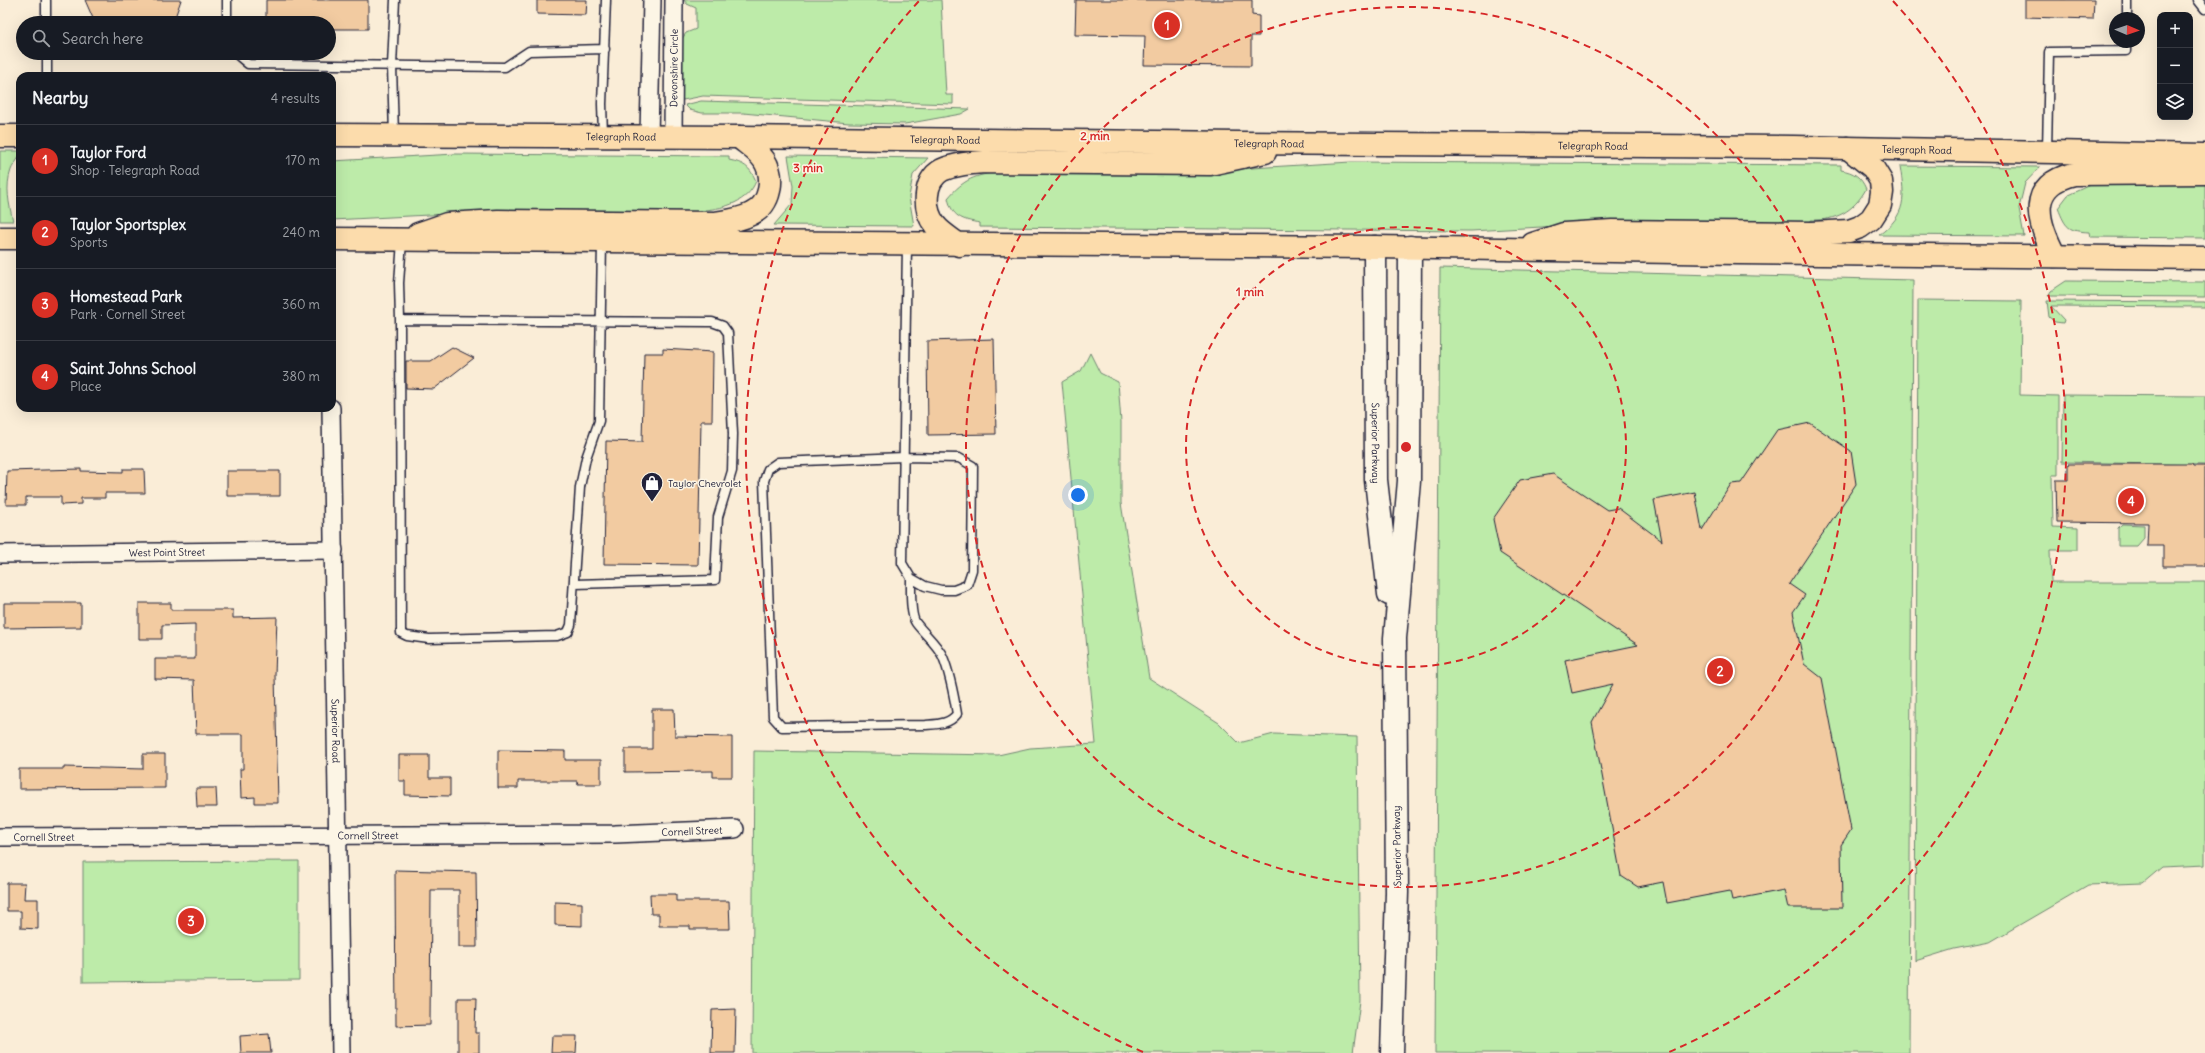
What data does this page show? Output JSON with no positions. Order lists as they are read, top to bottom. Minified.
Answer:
{"streets":{"main road":["Telegraph Road","Superior Parkway"],"street":["Devonshire Circle","West Point Street","Superior Road","Cornell Street"]},"crossings":[["Devonshire Circle","Telegraph Road"],["West Point Street","Superior Road"],["Superior Road","Cornell Street"]],"places":{"shop":["Taylor Chevrolet"]},"north":"right","page":{"pins":["1","4","2","3"],"map_buttons":["+","−"],"search":"Search here","heading":["Nearby","4 results"],"list":[{"mark":"1","name":"Taylor Ford","note":"Shop · Telegraph Road","value":"170 m"},{"mark":"2","name":"Taylor Sportsplex","note":"Sports","value":"240 m"},{"mark":"3","name":"Homestead Park","note":"Park · Cornell Street","value":"360 m"},{"mark":"4","name":"Saint Johns School","note":"Place","value":"380 m"}]},"rings":["2 min","3 min","1 min"]}
